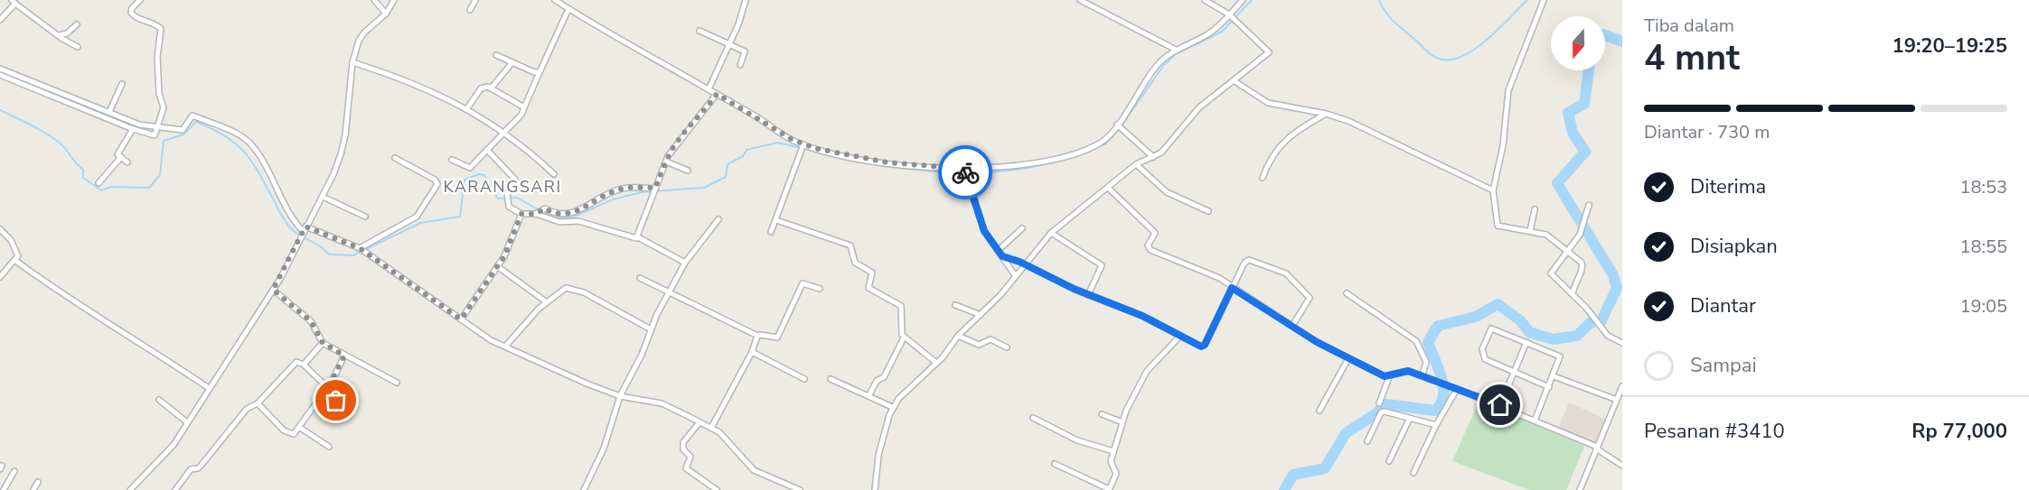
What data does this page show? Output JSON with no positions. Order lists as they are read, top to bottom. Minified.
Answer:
{"districts":["KARANGSARI"],"north":"bottom","page":{"heading":["4 mnt","Tiba dalam","19:20–19:25"],"panel":["Pesanan #3410","Rp 77,000"],"bar":"Diantar · 730 m","list":[["Diterima","18:53"],["Disiapkan","18:55"],["Diantar","19:05"],"Sampai"]}}
